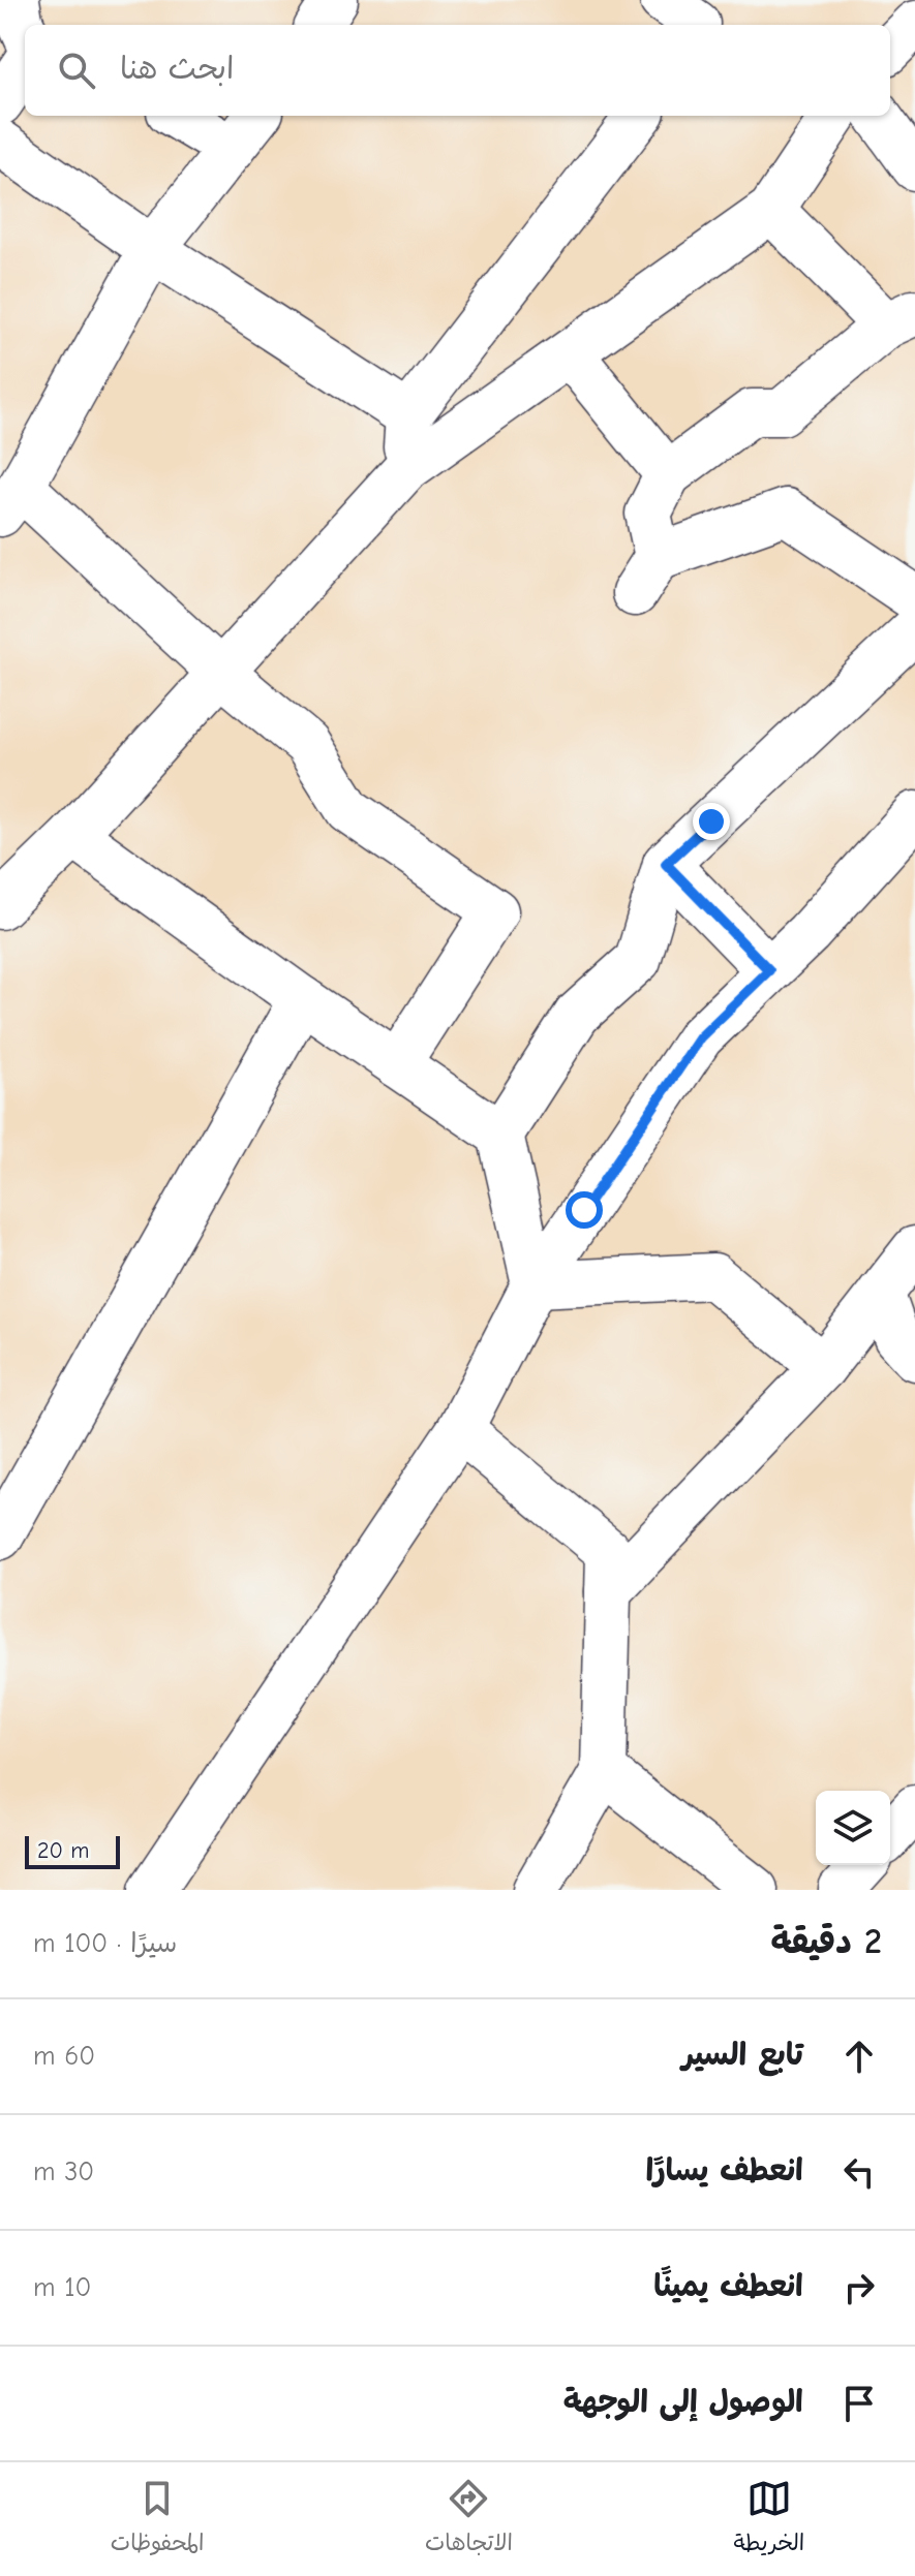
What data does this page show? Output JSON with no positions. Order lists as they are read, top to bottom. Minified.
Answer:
{"scale_bar":"20 m","page":{"search":"ابحث هنا","scale":"20 m","heading":["2 دقيقة","سيرًا · 100 m"],"list":[["تابع السير","60 m"],["انعطف يسارًا","30 m"],["انعطف يمينًا","10 m"],"الوصول إلى الوجهة"],"nav":["الخريطة","الاتجاهات","المحفوظات"]}}
